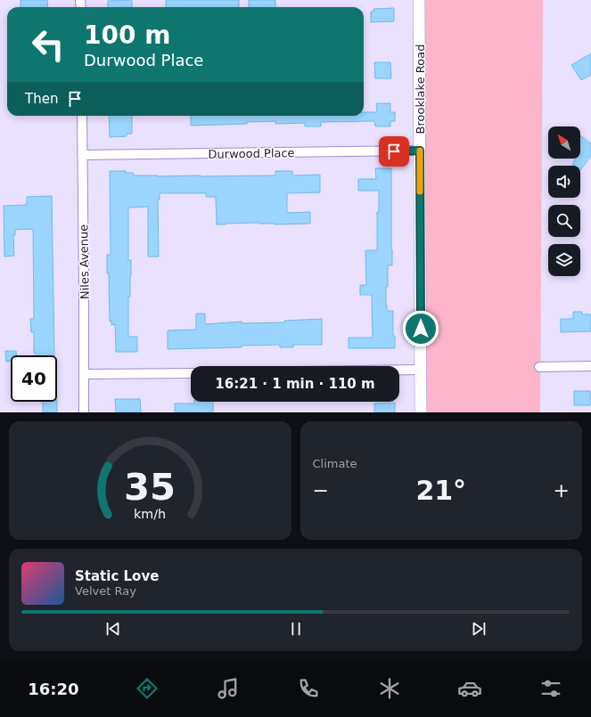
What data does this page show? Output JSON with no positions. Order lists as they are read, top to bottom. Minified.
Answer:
{"streets":{"street":["Brooklake Road","Durwood Place","Niles Avenue"]},"crossings":[["Brooklake Road","Durwood Place"],["Durwood Place","Niles Avenue"]],"north":"top left","page":{"turn":["100 m","Durwood Place"],"then":"Then","limit":"40","trip":"16:21 · 1 min · 110 m","tile":"Climate","heat":["−","21°","+"],"song":["Static Love","Velvet Ray"],"tabs":"16:20","gauge":["35","km/h"]}}
